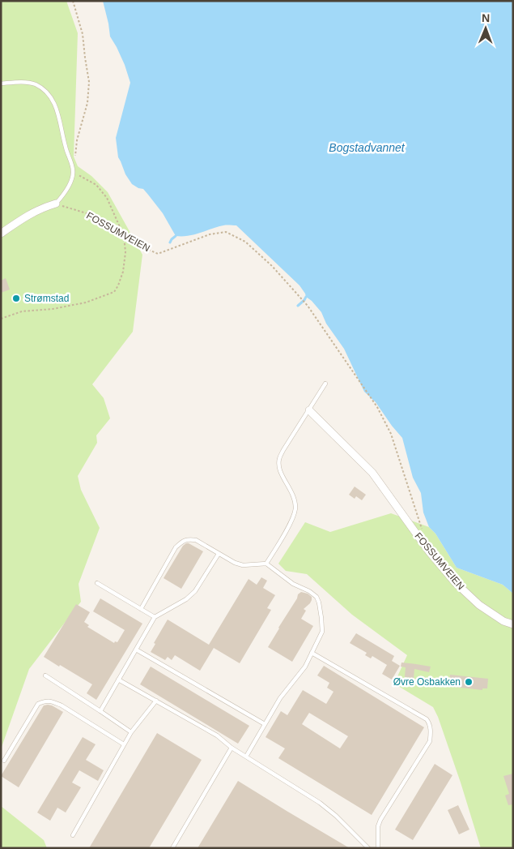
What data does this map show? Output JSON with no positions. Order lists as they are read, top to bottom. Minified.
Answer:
{"streets":{"street":["FOSSUMVEIEN"]},"water":["Bogstadvannet"],"places":["Strømstad","Øvre Osbakken"],"north":"top"}
